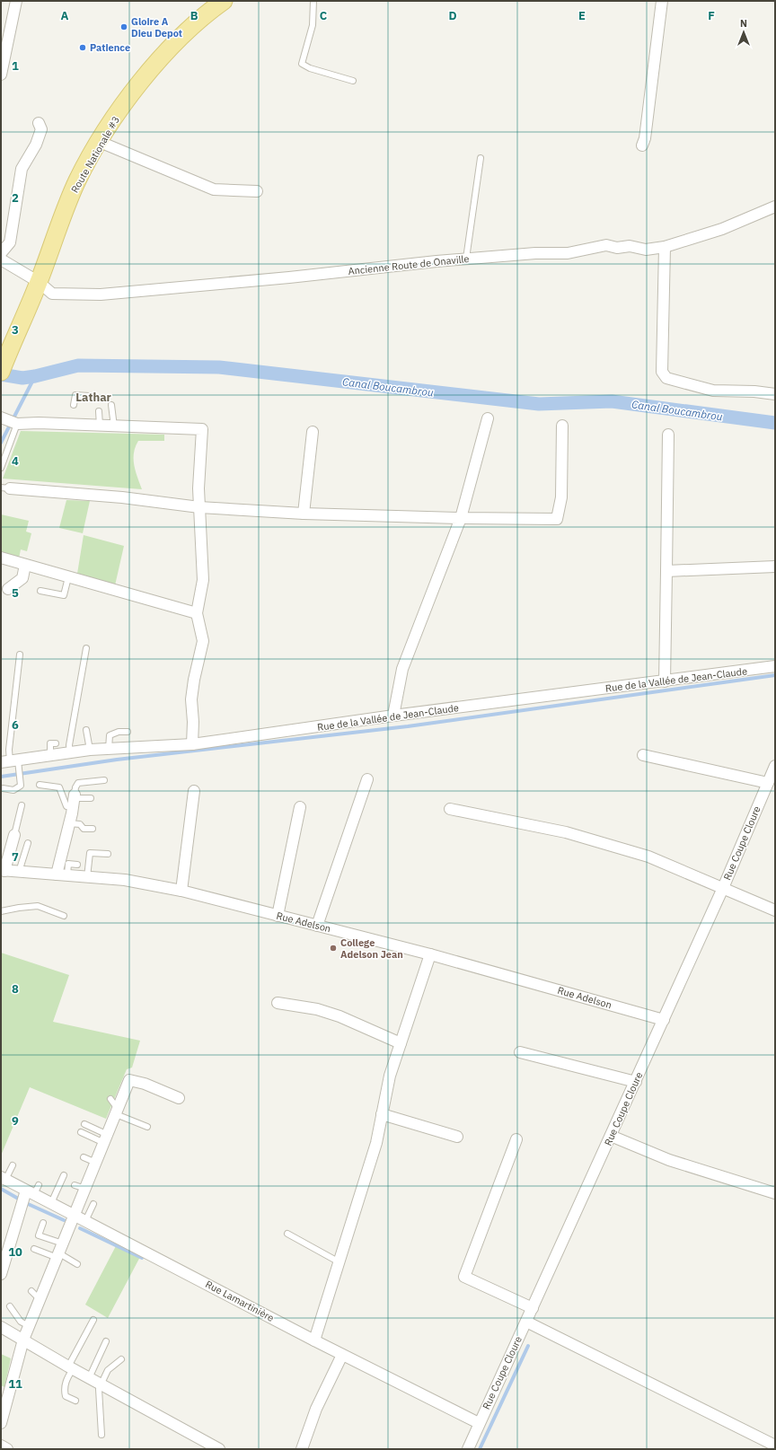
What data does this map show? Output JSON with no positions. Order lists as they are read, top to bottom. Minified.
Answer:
{"streets":{"main road":["Route Nationale #3"],"street":["Ancienne Route de Onaville","Rue de la Vallée de Jean-Claude","Rue Coupe Cloure","Rue Adelson","Rue Lamartinière"]},"crossings":[["Route Nationale #3","Ancienne Route de Onaville"],["Rue Coupe Cloure","Rue Adelson"],["Rue Coupe Cloure","Rue Lamartinière"]],"districts":["Lathar"],"water":["Canal Boucambrou"],"places":["Gloire A Dieu Depot","Patience","College Adelson Jean"],"north":"top","grid":{"columns":["A","B","C","D","E","F"],"rows":["1","2","3","4","5","6","7","8","9","10","11"]}}
